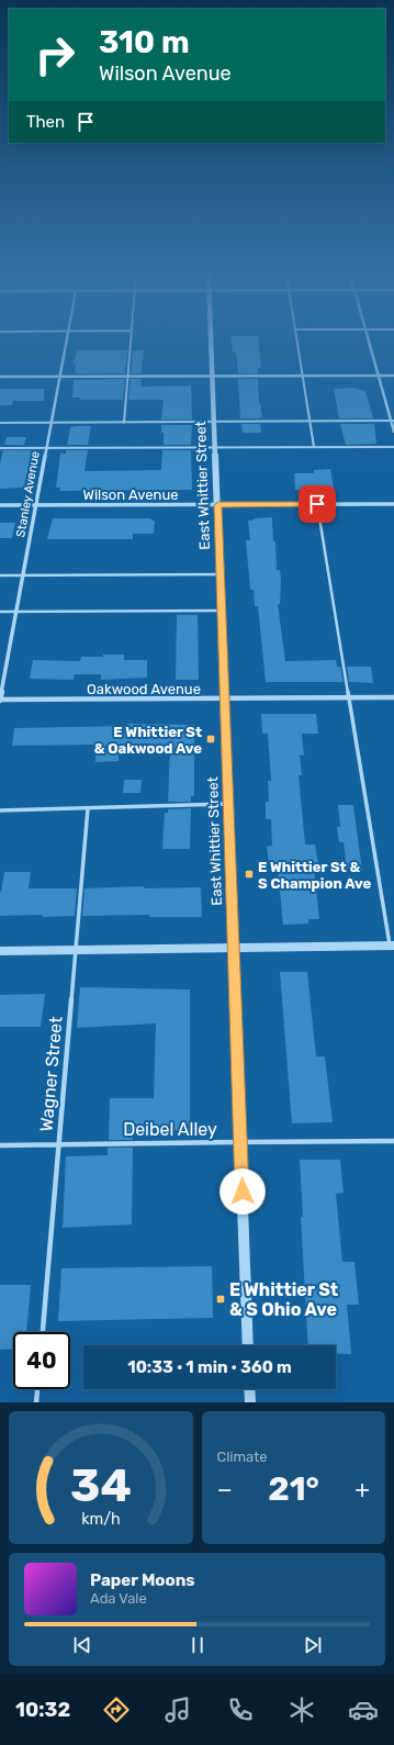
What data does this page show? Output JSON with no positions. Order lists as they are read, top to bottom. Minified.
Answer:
{"streets":{"street":["East Whittier Street","Stanley Avenue","Wilson Avenue","Oakwood Avenue"],"lane":["Wagner Street","Deibel Alley"]},"crossings":[["East Whittier Street","Wilson Avenue"],["East Whittier Street","Oakwood Avenue"],["East Whittier Street","Deibel Alley"],["Stanley Avenue","Wilson Avenue"],["Stanley Avenue","Oakwood Avenue"],["Wagner Street","Deibel Alley"]],"places":{"transit":["E Whittier St & Oakwood Ave","E Whittier St & S Champion Ave","E Whittier St & S Ohio Ave"]},"page":{"turn":["310 m","Wilson Avenue"],"then":"Then","limit":"40","trip":"10:33 · 1 min · 360 m","tile":"Climate","heat":["−","21°","+"],"song":["Paper Moons","Ada Vale"],"tabs":"10:32","gauge":["34","km/h"]}}
